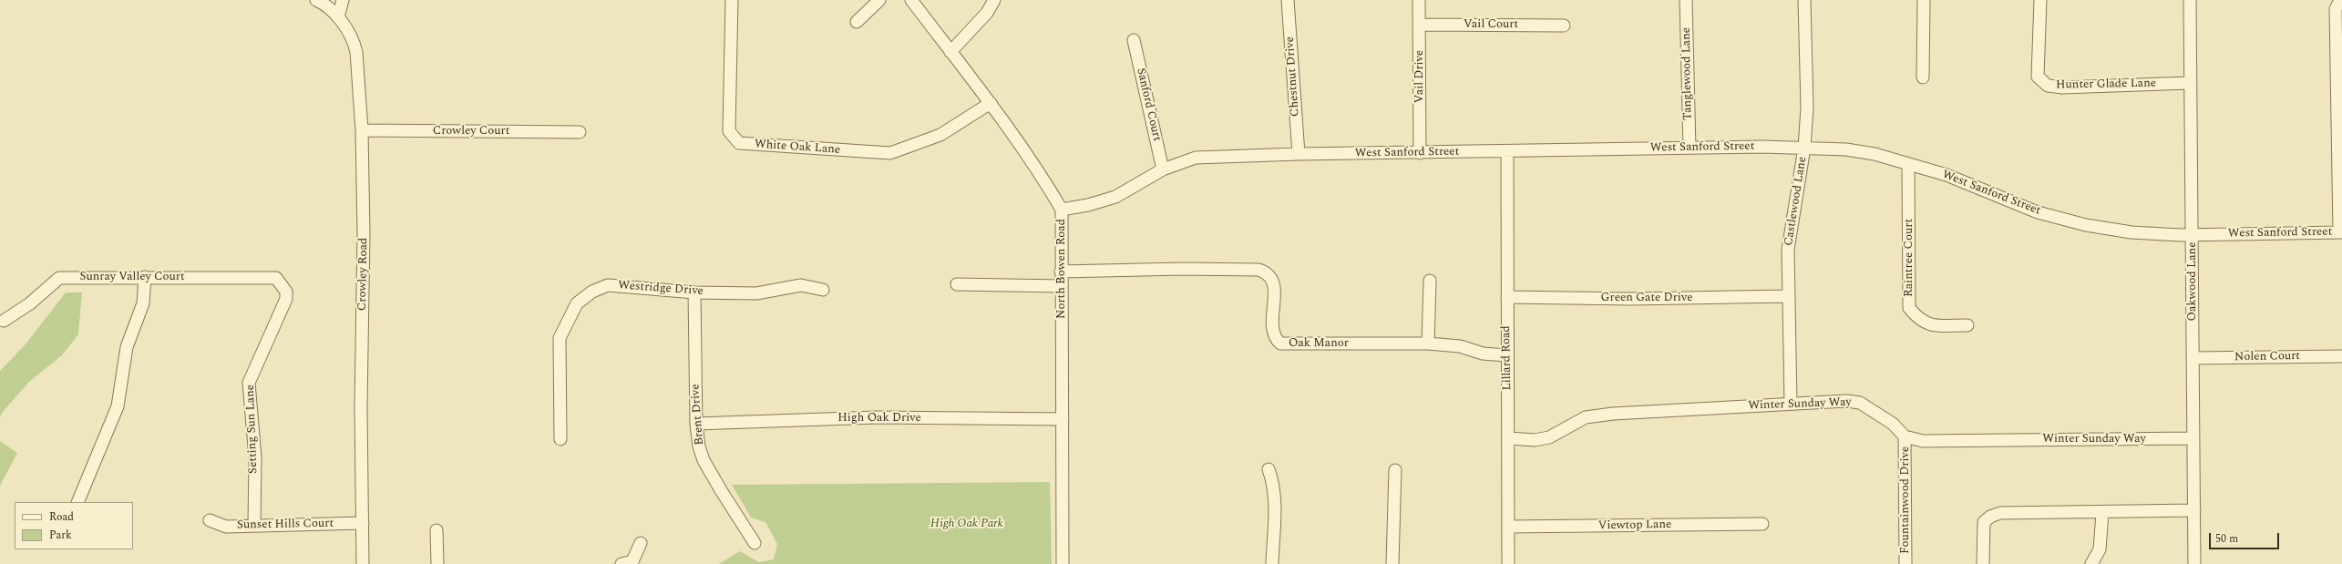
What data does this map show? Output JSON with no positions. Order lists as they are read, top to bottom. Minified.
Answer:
{"streets":{"street":["Vail Court","Tanglewood Lane","Chestnut Drive","Vail Drive","Hunter Glade Lane","Sanford Court","Crowley Court","White Oak Lane","West Sanford Street","Castlewood Lane","Raintree Court","North Bowen Road","Crowley Road","Sunray Valley Court","Oakwood Lane","Westridge Drive","Green Gate Drive","Oak Manor","Nolen Court","Lillard Road","Winter Sunday Way","Brent Drive","High Oak Drive","Setting Sun Lane","Fountainwood Drive","Sunset Hills Court","Viewtop Lane"]},"crossings":[["Vail Court","Vail Drive"],["Tanglewood Lane","West Sanford Street"],["Chestnut Drive","West Sanford Street"],["Vail Drive","West Sanford Street"],["Hunter Glade Lane","Oakwood Lane"],["Sanford Court","West Sanford Street"],["Crowley Court","Crowley Road"],["White Oak Lane","North Bowen Road"],["West Sanford Street","Castlewood Lane"],["West Sanford Street","Raintree Court"],["West Sanford Street","North Bowen Road"],["West Sanford Street","Oakwood Lane"],["West Sanford Street","Lillard Road"],["Castlewood Lane","Green Gate Drive"],["Castlewood Lane","Winter Sunday Way"],["North Bowen Road","Oak Manor"],["North Bowen Road","High Oak Drive"],["Crowley Road","Sunset Hills Court"],["Sunray Valley Court","Setting Sun Lane"],["Oakwood Lane","Nolen Court"],["Oakwood Lane","Winter Sunday Way"],["Westridge Drive","Brent Drive"],["Green Gate Drive","Lillard Road"],["Oak Manor","Lillard Road"],["Lillard Road","Winter Sunday Way"],["Lillard Road","Viewtop Lane"],["Winter Sunday Way","Fountainwood Drive"],["Brent Drive","High Oak Drive"],["Setting Sun Lane","Sunset Hills Court"]],"parks":["High Oak Park"],"legend":["Road","Park"],"scale_bar":"50 m"}
